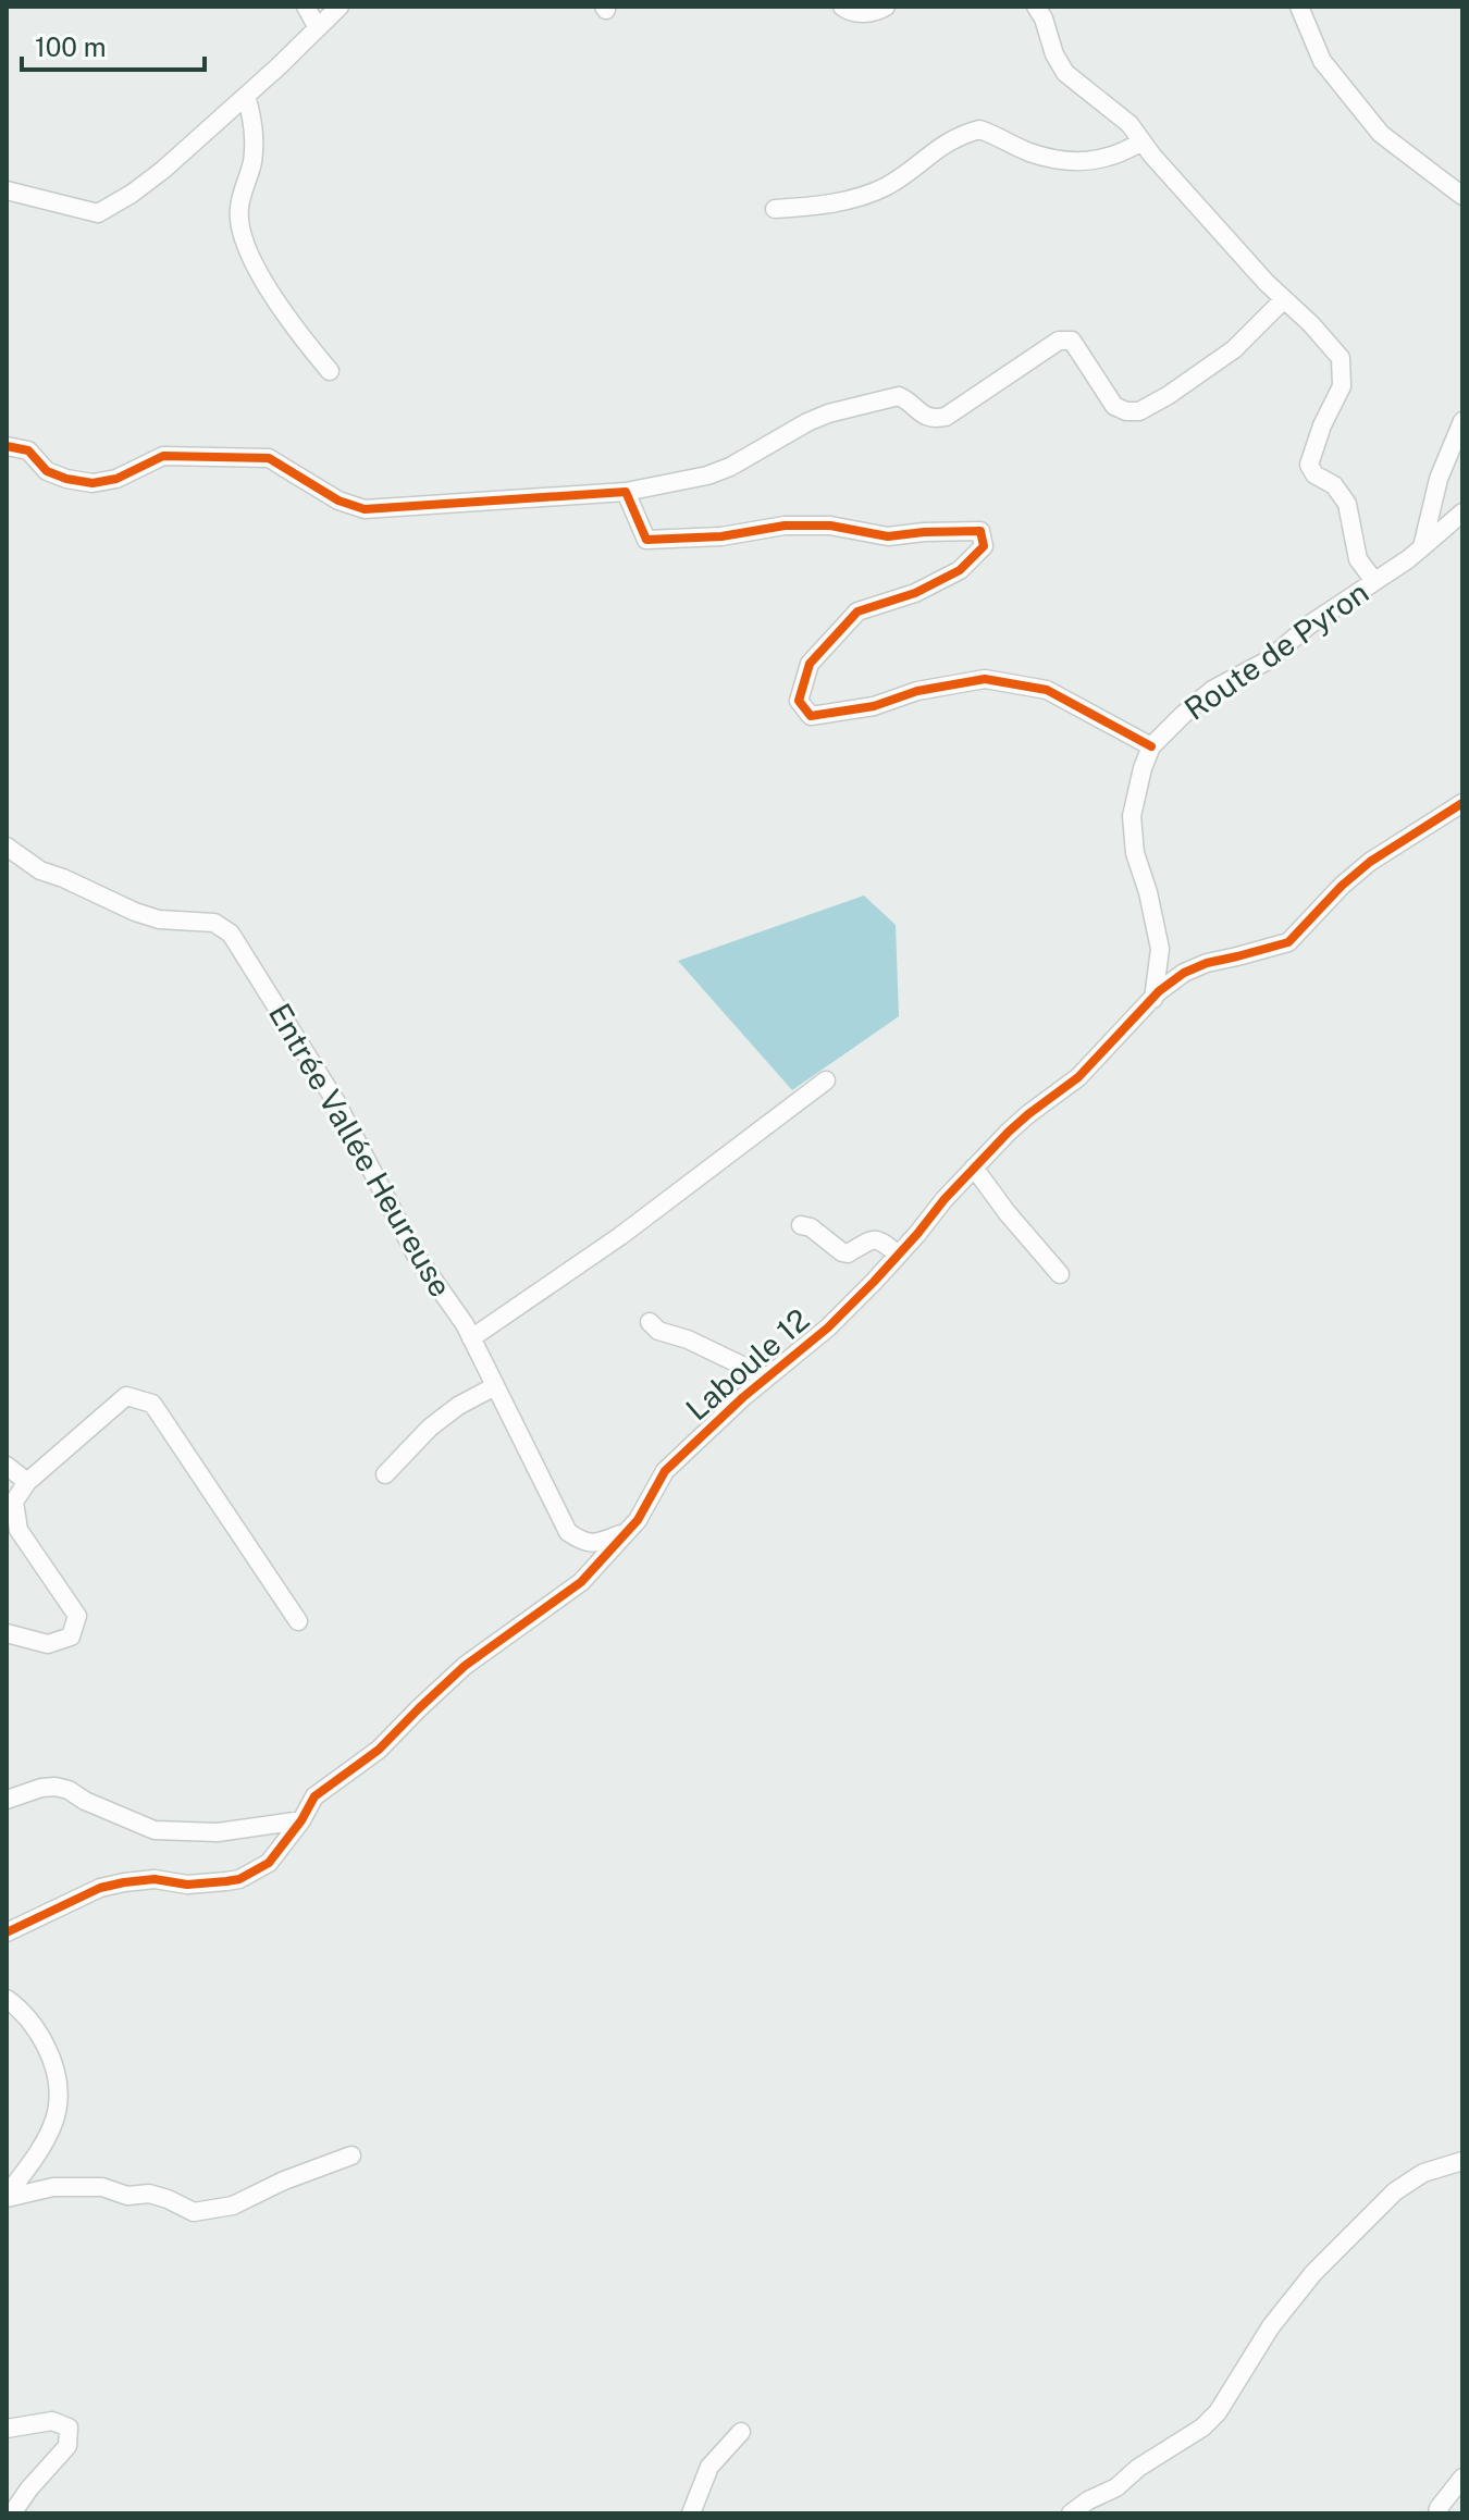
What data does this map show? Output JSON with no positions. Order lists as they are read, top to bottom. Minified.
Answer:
{"streets":{"street":["Route de Pyron","Entrée Vallée Heureuse","Laboule 12"]},"crossings":[["Route de Pyron","Laboule 12"],["Entrée Vallée Heureuse","Laboule 12"]],"scale_bar":"100 m"}
